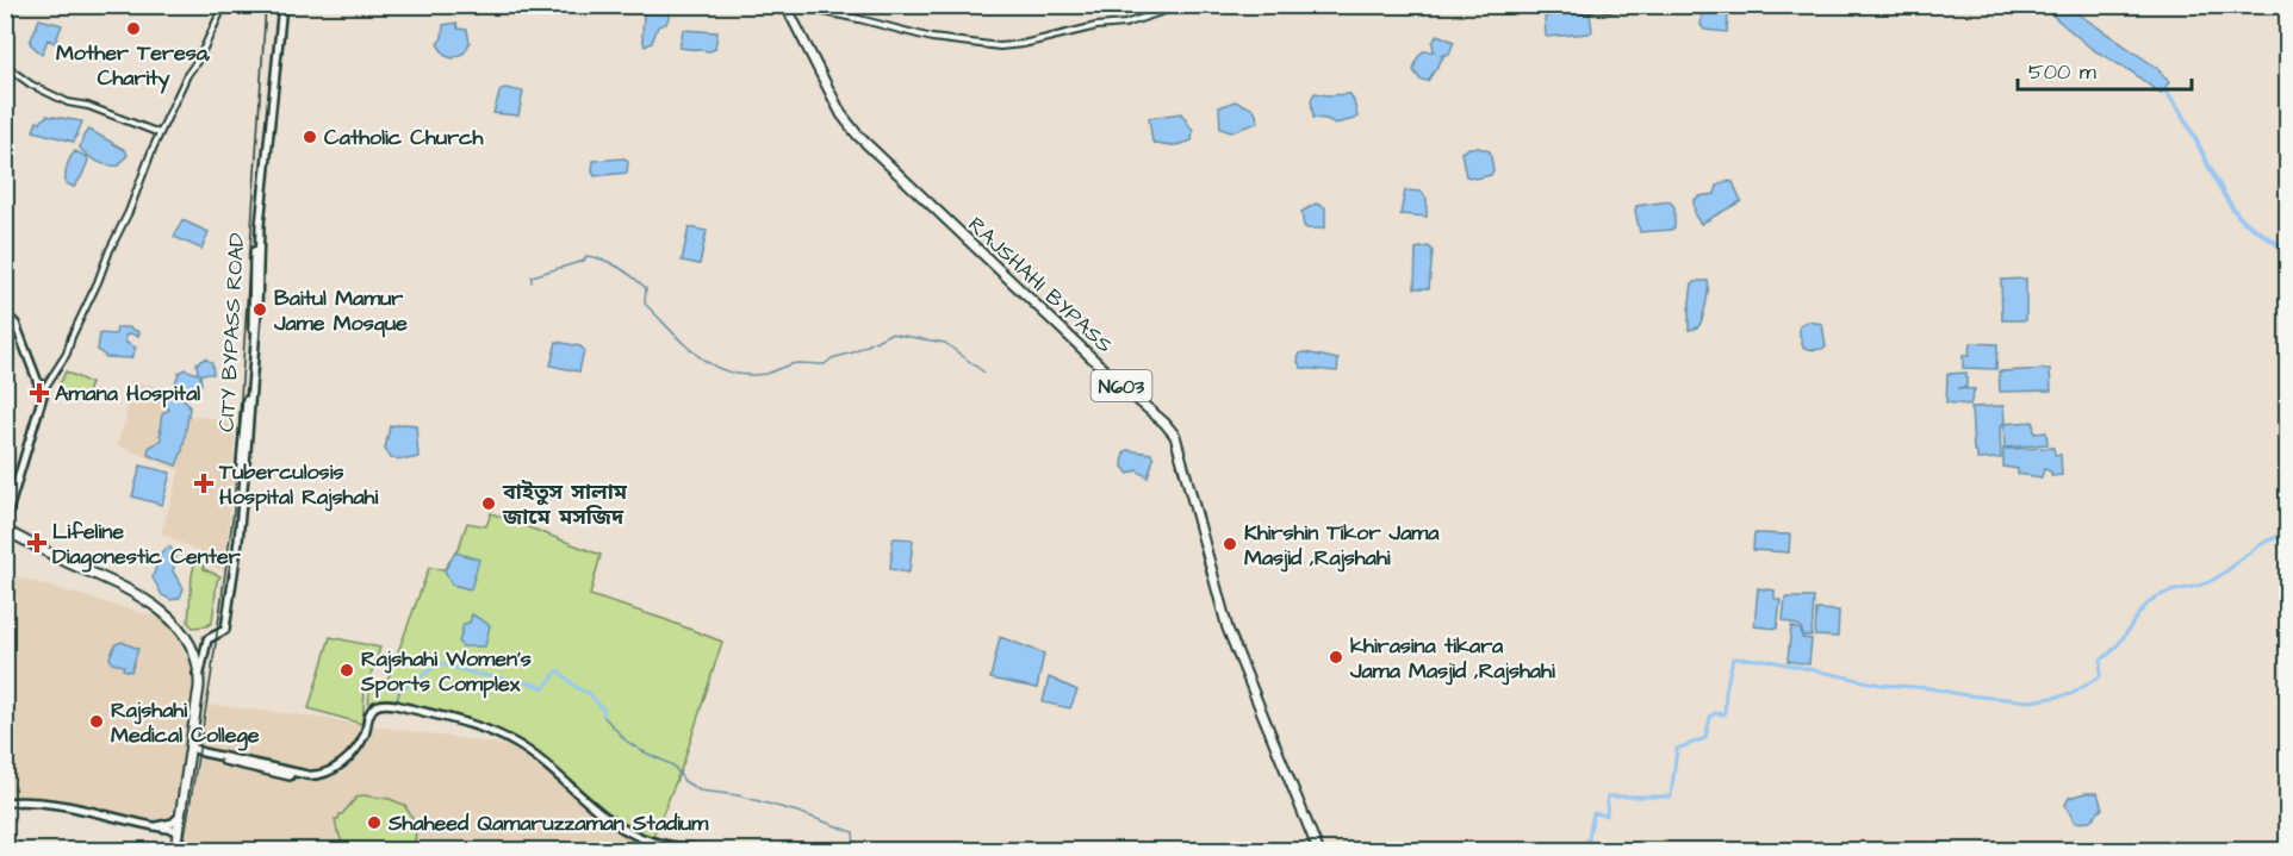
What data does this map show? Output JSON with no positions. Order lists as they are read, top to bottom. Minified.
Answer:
{"streets":{"highway":["RAJSHAHI BYPASS","N603"]},"places":{"other":["Mother Teresa, Charity","Catholic Church","Baitul Mamur Jame Mosque","বাইতুস সালাম জামে মসজিদ","Khirshin Tikor Jama Masjid ,Rajshahi","khirasina tikara Jama Masjid ,Rajshahi","Rajshahi Women's Sports Complex","Rajshahi Medical College","Shaheed Qamaruzzaman Stadium"],"health":["Amana Hospital","Tuberculosis Hospital Rajshahi","Lifeline Diagonestic Center"]},"scale_bar":"500 m"}
